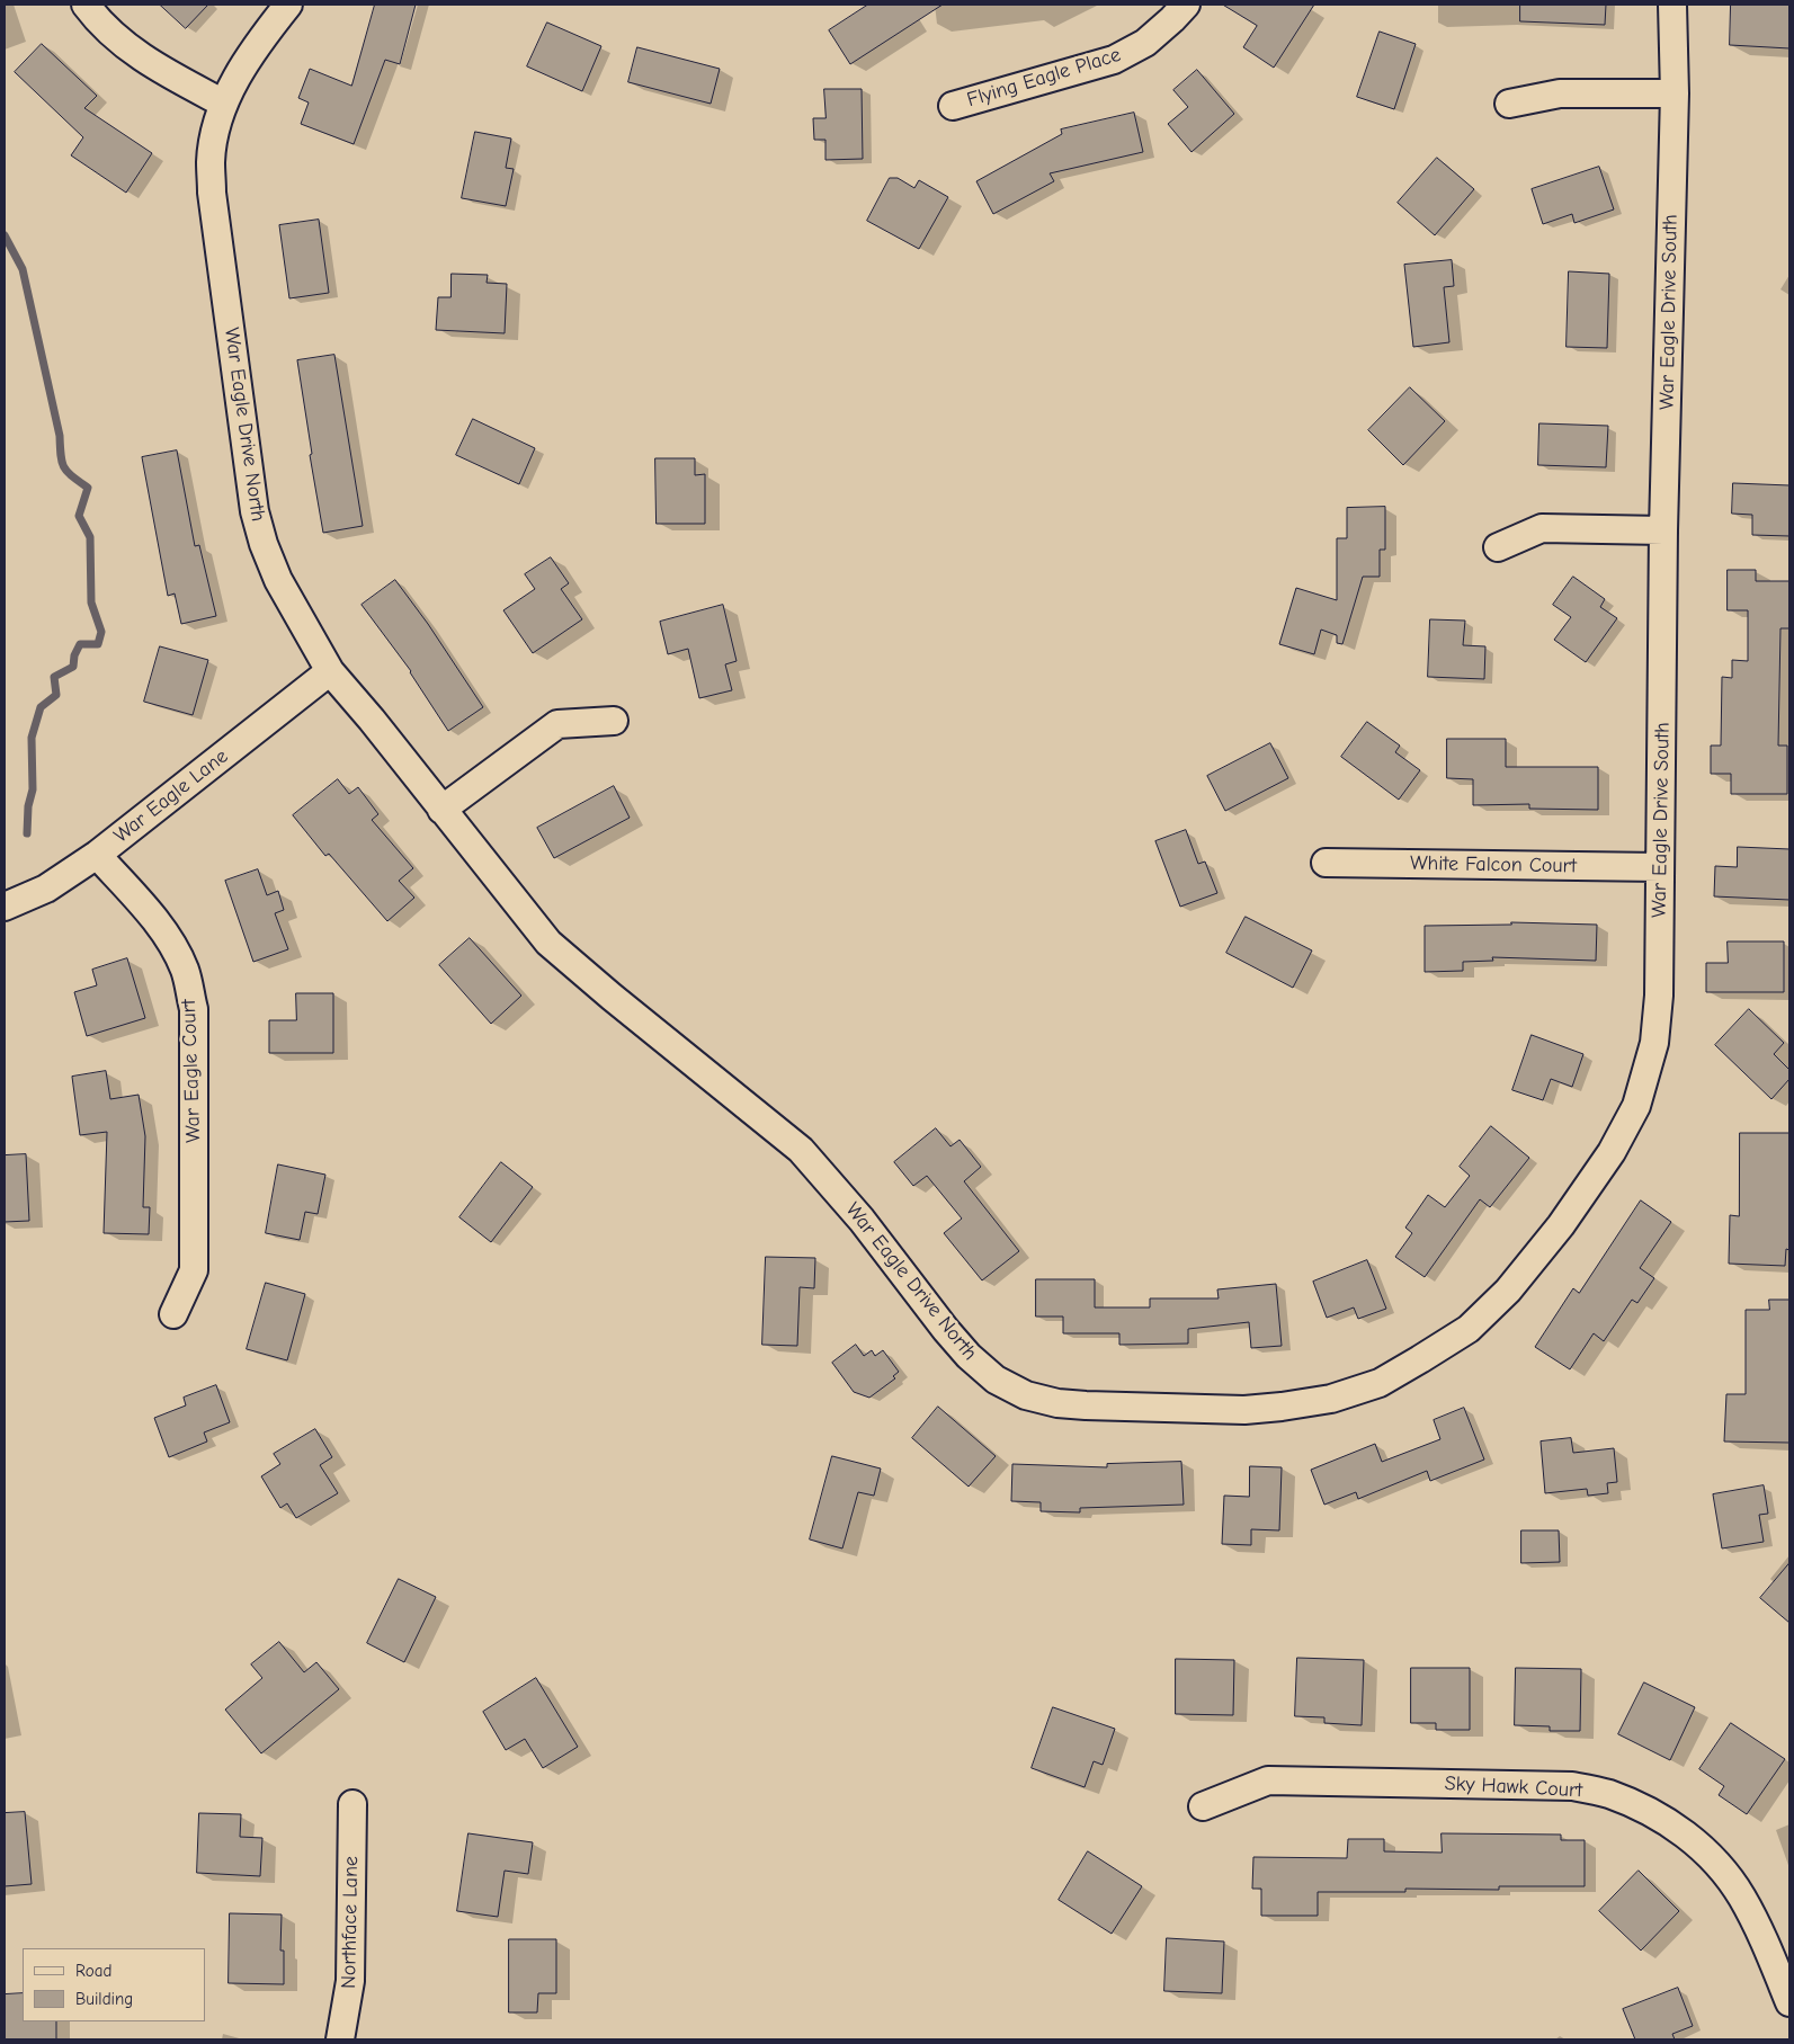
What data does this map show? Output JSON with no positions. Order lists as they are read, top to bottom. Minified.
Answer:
{"streets":{"street":["Flying Eagle Place","War Eagle Drive South","War Eagle Drive North","War Eagle Lane","White Falcon Court","War Eagle Court","Sky Hawk Court","Northface Lane"]},"crossings":[["War Eagle Drive South","War Eagle Drive North"],["War Eagle Drive South","White Falcon Court"],["War Eagle Drive North","War Eagle Lane"],["War Eagle Lane","War Eagle Court"]],"legend":["Road","Building"]}
